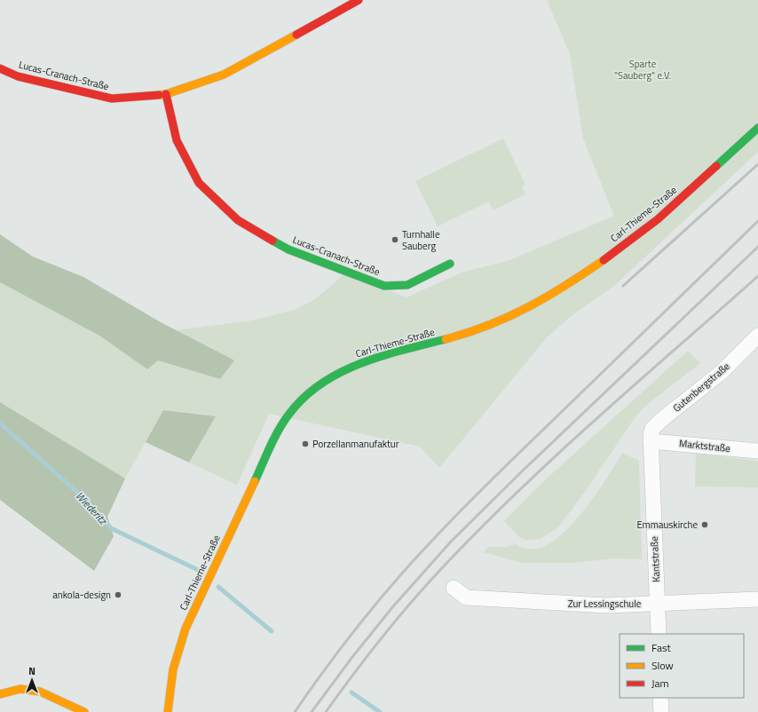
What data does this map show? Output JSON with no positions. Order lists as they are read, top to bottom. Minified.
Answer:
{"streets":{"main road":["Lucas-Cranach-Straße","Carl-Thieme-Straße"],"street":["Gutenbergstraße","Marktstraße","Kantstraße","Zur Lessingschule"]},"crossings":[["Gutenbergstraße","Marktstraße"],["Gutenbergstraße","Kantstraße"],["Marktstraße","Kantstraße"],["Kantstraße","Zur Lessingschule"]],"water":["Wiederitz"],"parks":["Sparte \"Sauberg\" e.V."],"places":["Turnhalle Sauberg","Porzellanmanufaktur","Emmauskirche","ankola-design"],"legend":["Fast","Slow","Jam"],"north":"top"}
